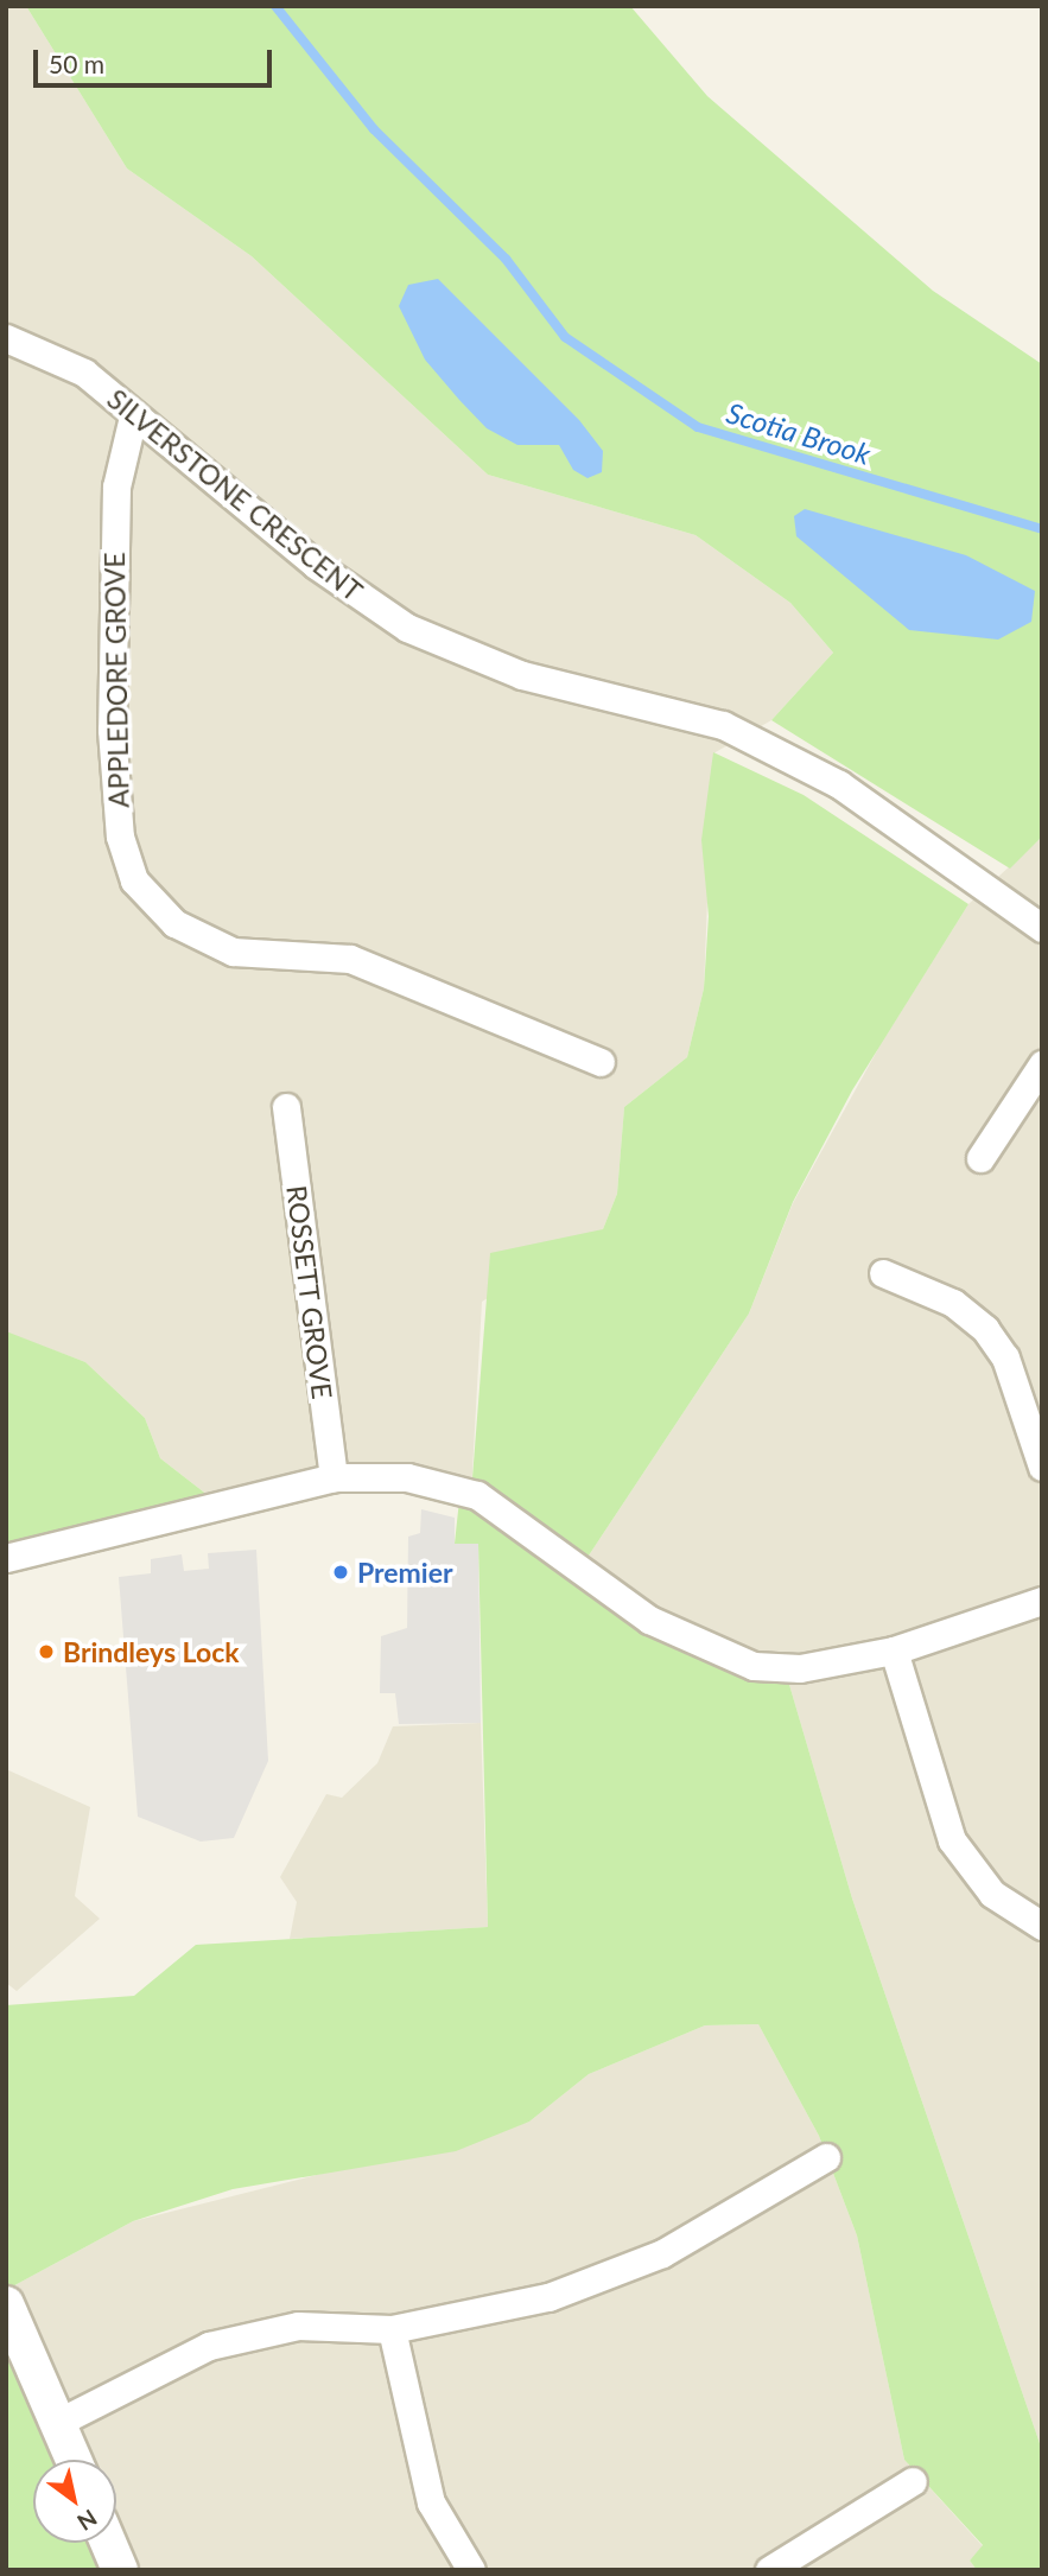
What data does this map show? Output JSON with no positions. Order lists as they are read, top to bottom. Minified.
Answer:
{"streets":{"street":["SILVERSTONE CRESCENT","APPLEDORE GROVE","ROSSETT GROVE"]},"crossings":[["SILVERSTONE CRESCENT","APPLEDORE GROVE"]],"water":["Scotia Brook"],"places":["Premier","Brindleys Lock"],"scale_bar":"50 m","north":"bottom right"}
